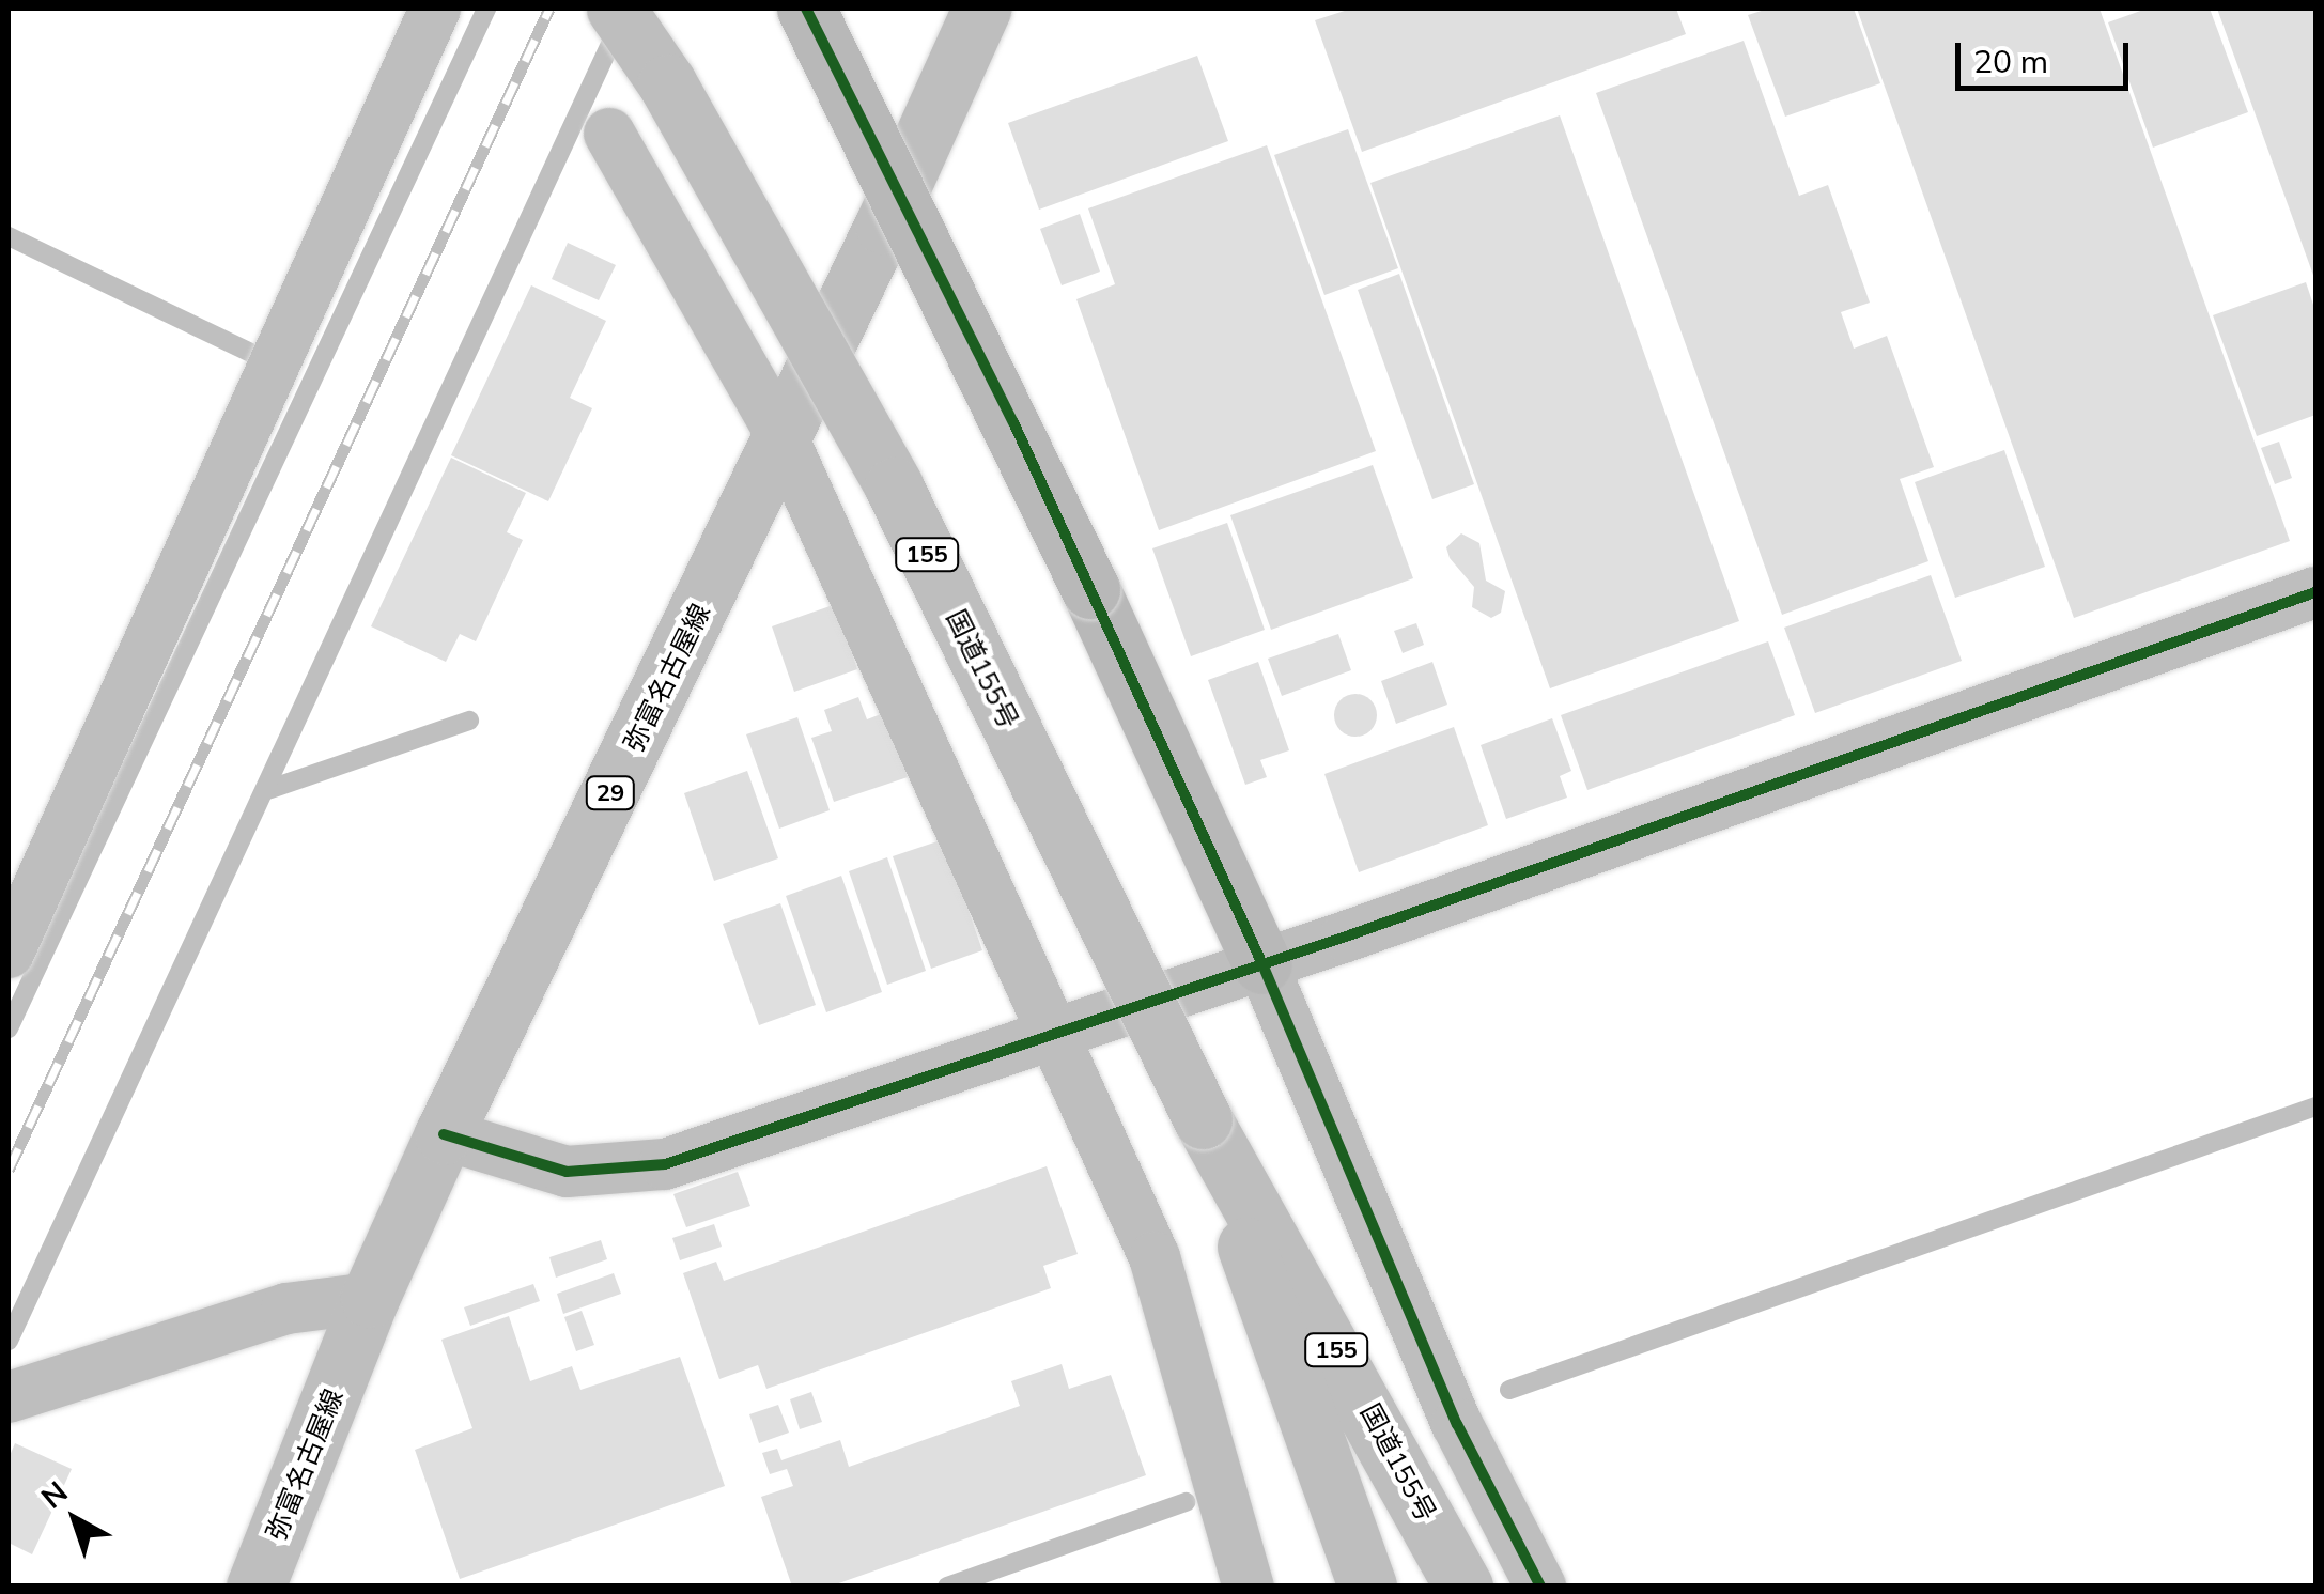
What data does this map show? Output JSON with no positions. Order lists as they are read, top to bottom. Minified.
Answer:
{"streets":{"main road":["155","国道155号","弥富名古屋線","29"]},"scale_bar":"20 m","north":"top left"}
